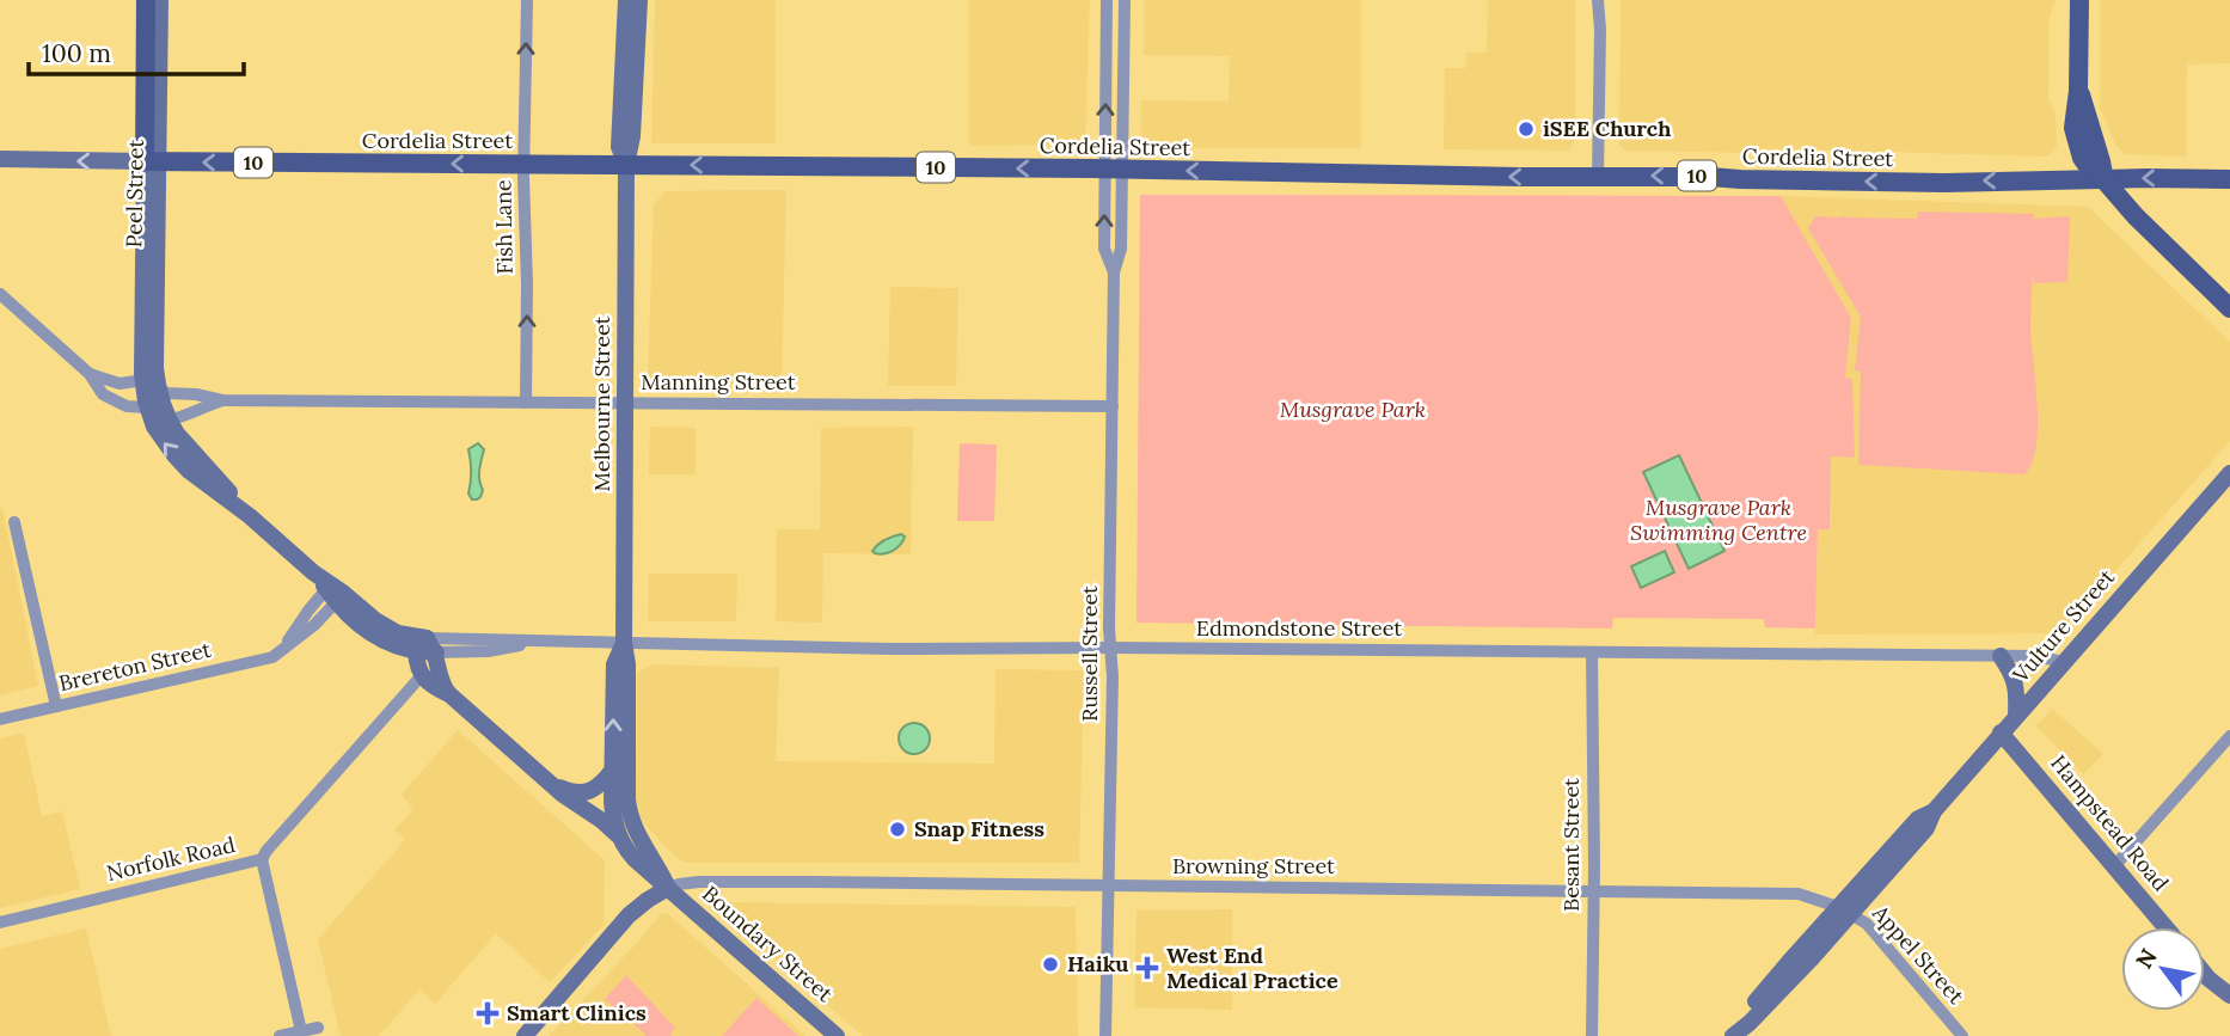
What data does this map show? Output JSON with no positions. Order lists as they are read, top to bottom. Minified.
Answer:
{"streets":{"main road":["Cordelia Street","10","Peel Street","Melbourne Street","Vulture Street","Hampstead Road","Boundary Street"],"street":["Fish Lane","Manning Street","Edmondstone Street","Russell Street","Brereton Street","Besant Street","Norfolk Road","Browning Street","Appel Street"]},"crossings":[["Cordelia Street","Peel Street"],["Cordelia Street","Fish Lane"],["Cordelia Street","Melbourne Street"],["Cordelia Street","Russell Street"],["Peel Street","Manning Street"],["Fish Lane","Manning Street"],["Manning Street","Melbourne Street"],["Manning Street","Russell Street"],["Melbourne Street","Edmondstone Street"],["Melbourne Street","Browning Street"],["Melbourne Street","Boundary Street"],["Vulture Street","Edmondstone Street"],["Vulture Street","Hampstead Road"],["Vulture Street","Browning Street"],["Vulture Street","Appel Street"],["Edmondstone Street","Russell Street"],["Edmondstone Street","Besant Street"],["Russell Street","Browning Street"],["Besant Street","Browning Street"],["Browning Street","Boundary Street"],["Browning Street","Appel Street"]],"one_way":["Cordelia Street","Fish Lane"],"parks":["Musgrave Park","Musgrave Park Swimming Centre"],"places":{"other":["iSEE Church","Snap Fitness","Haiku"],"health":["West End Medical Practice","Smart Clinics"]},"scale_bar":"100 m","north":"top left"}
